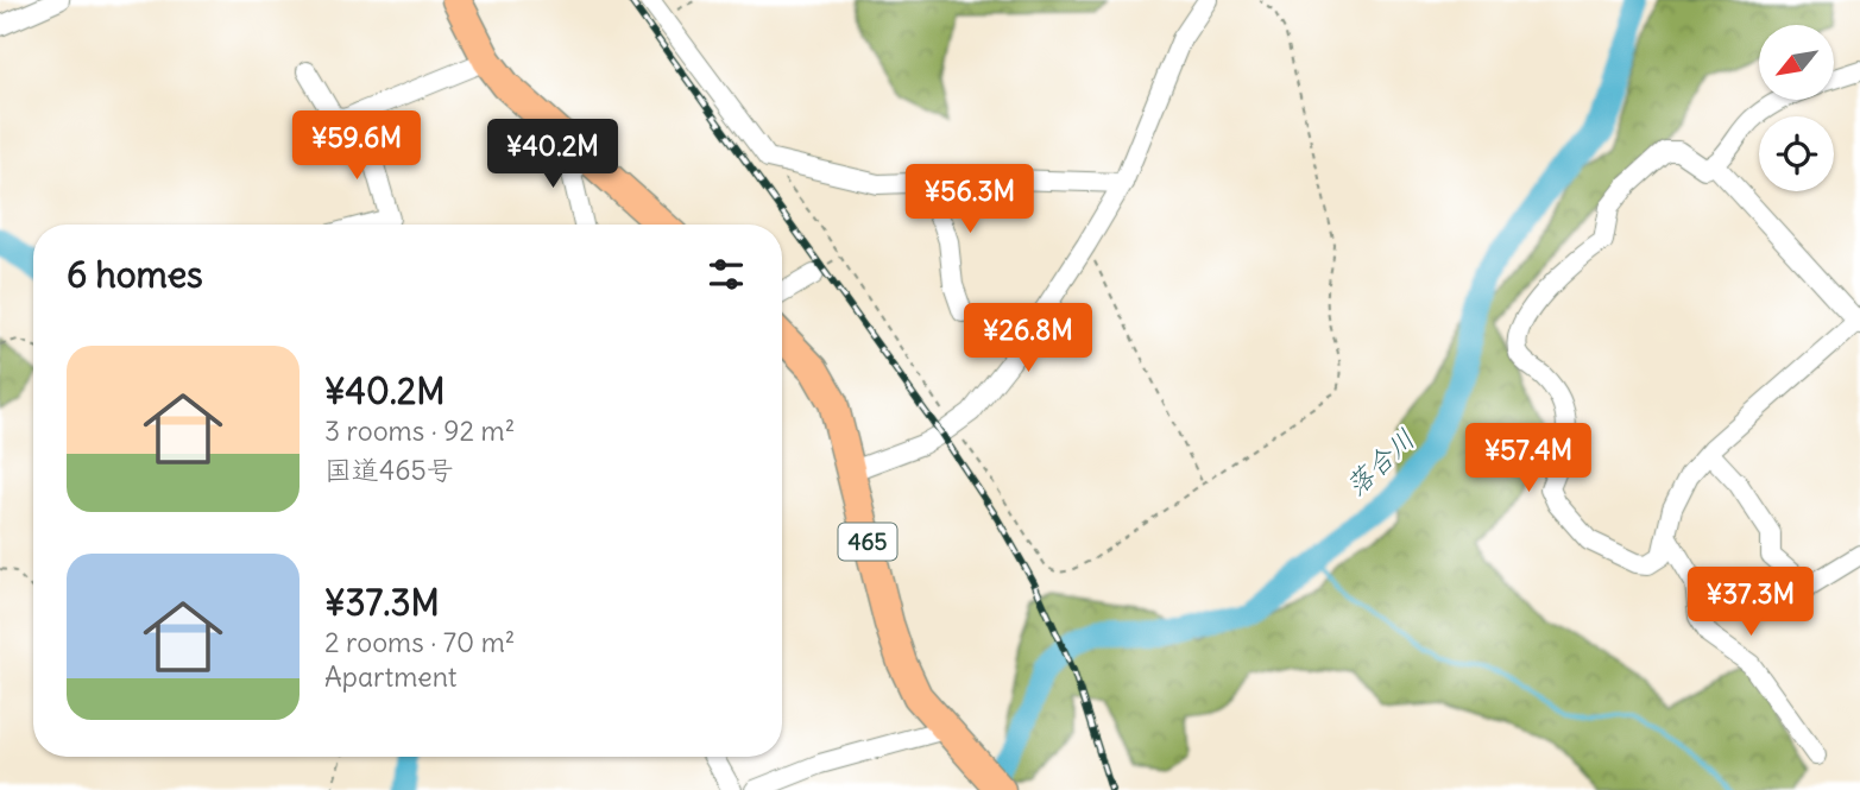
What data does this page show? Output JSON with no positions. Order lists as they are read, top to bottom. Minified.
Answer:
{"streets":{"highway":["465"]},"water":["落合川"],"north":"bottom left","page":{"price":["¥59.6M","¥40.2M","¥56.3M","¥26.8M","¥57.4M","¥37.3M"],"heading":"6 homes","list":[{"name":"¥40.2M","note":"3 rooms · 92 m² · 国道465号"},{"name":"¥37.3M","note":"2 rooms · 70 m² · Apartment"}]}}
